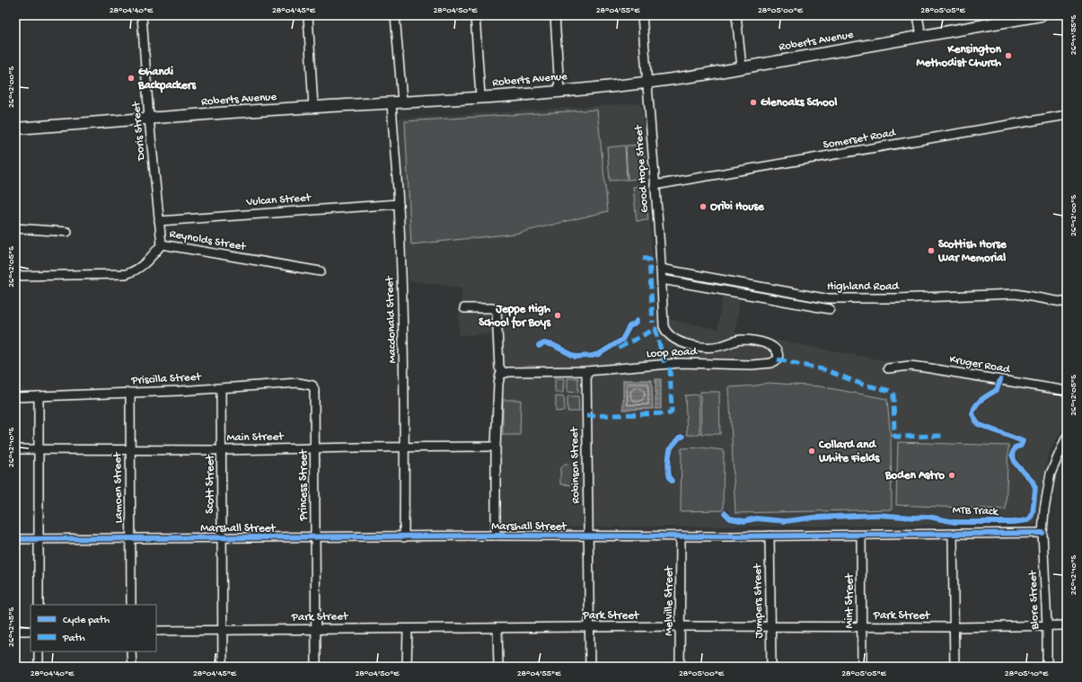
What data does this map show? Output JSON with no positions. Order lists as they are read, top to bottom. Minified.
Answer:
{"streets":{"main road":["Roberts Avenue"],"street":["Doris Street","Somerset Road","Good Hope Street","Vulcan Street","Reynolds Street","Highland Road","Macdonald Street","Loop Road","Kruger Road","Priscilla Street","Main Street","Robinson Street","Scott Street","Princess Street","Lamoen Street","Marshall Street","Blore Street","Melville Street","Jumpers Street","Mint Street","Park Street"],"cycle path":["MTB Track"]},"crossings":[["Roberts Avenue","Doris Street"],["Roberts Avenue","Good Hope Street"],["Roberts Avenue","Macdonald Street"],["Doris Street","Vulcan Street"],["Doris Street","Reynolds Street"],["Somerset Road","Good Hope Street"],["Good Hope Street","Highland Road"],["Good Hope Street","Loop Road"],["Vulcan Street","Macdonald Street"],["Macdonald Street","Main Street"],["Macdonald Street","Marshall Street"],["Loop Road","Robinson Street"],["Priscilla Street","Scott Street"],["Priscilla Street","Princess Street"],["Priscilla Street","Lamoen Street"],["Main Street","Scott Street"],["Main Street","Princess Street"],["Main Street","Lamoen Street"],["Robinson Street","Marshall Street"],["Robinson Street","Park Street"],["Scott Street","Marshall Street"],["Scott Street","Park Street"],["Princess Street","Marshall Street"],["Princess Street","Park Street"],["Lamoen Street","Marshall Street"],["Marshall Street","Blore Street"],["Marshall Street","Melville Street"],["Marshall Street","Jumpers Street"],["Marshall Street","Mint Street"],["Blore Street","Park Street"],["Melville Street","Park Street"],["Jumpers Street","Park Street"],["Mint Street","Park Street"]],"places":["Kensington Methodist Church","Ghandi Backpackers","Glenoaks School","Oribi House","Scottish Horse War Memorial","Jeppe High School for Boys","Collard and White Fields","Boden Astro"],"legend":["Cycle path","Path"],"coordinates":["28°04'40\"E","28°04'45\"E","28°04'50\"E","28°04'55\"E","28°05'00\"E","28°05'05\"E","26°11'55\"S","26°12'00\"S","26°12'05\"S","26°12'10\"S","26°12'15\"S","28°05'10\"E"]}
